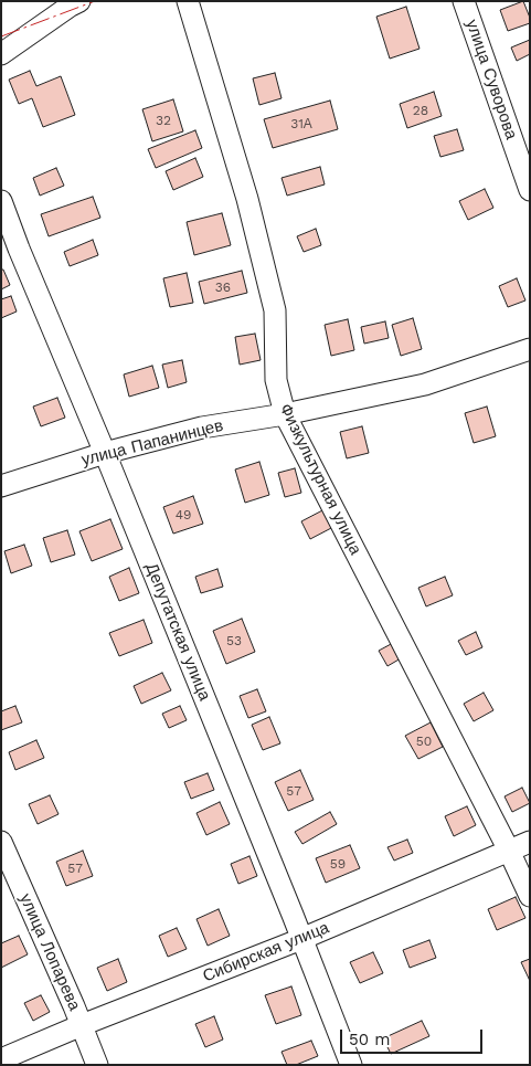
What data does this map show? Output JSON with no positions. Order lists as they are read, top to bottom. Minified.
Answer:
{"streets":{"street":["улица Суворова","улица Папанинцев","Физкультурная улица","Депутатская улица","улица Лопарева","Сибирская улица"]},"crossings":[["улица Папанинцев","Физкультурная улица"],["улица Папанинцев","Депутатская улица"],["Физкультурная улица","Сибирская улица"],["Депутатская улица","Сибирская улица"],["улица Лопарева","Сибирская улица"]],"house_numbers":["28","32","31А","36","49","53","50","57","59","57"],"scale_bar":"50 m"}
